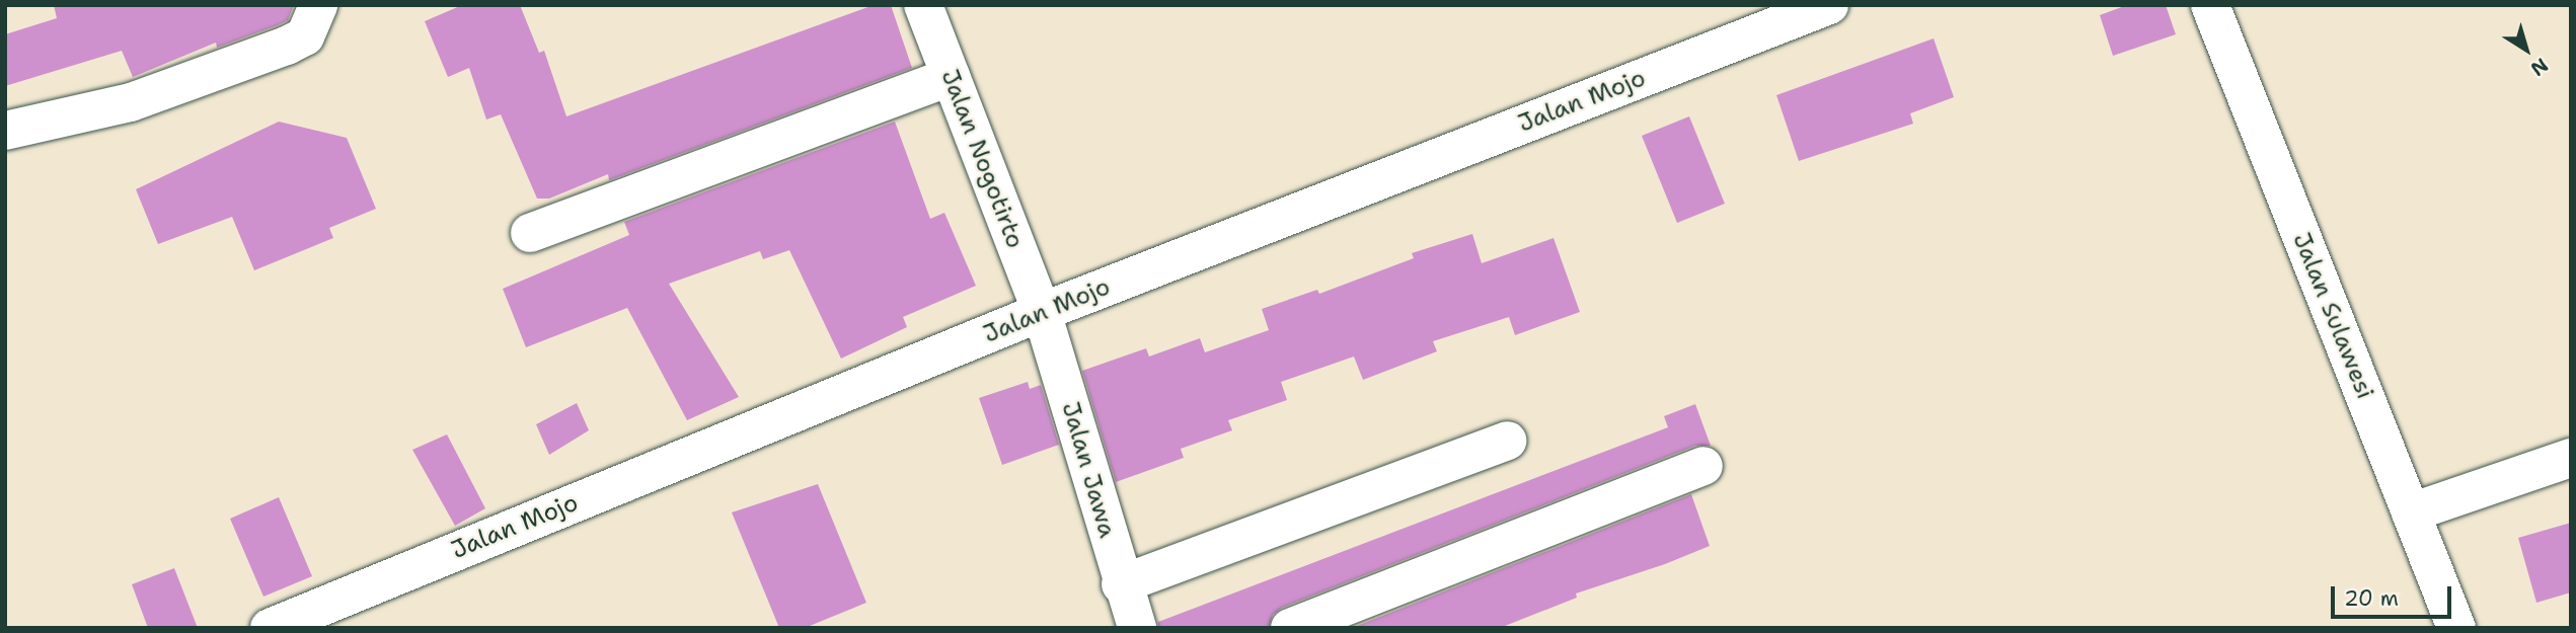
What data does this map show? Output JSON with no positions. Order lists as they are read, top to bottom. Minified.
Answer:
{"streets":{"street":["Jalan Mojo","Jalan Nogotirto","Jalan Sulawesi","Jalan Jawa"]},"crossings":[["Jalan Mojo","Jalan Nogotirto"],["Jalan Mojo","Jalan Jawa"],["Jalan Nogotirto","Jalan Jawa"]],"scale_bar":"20 m","north":"bottom right"}
